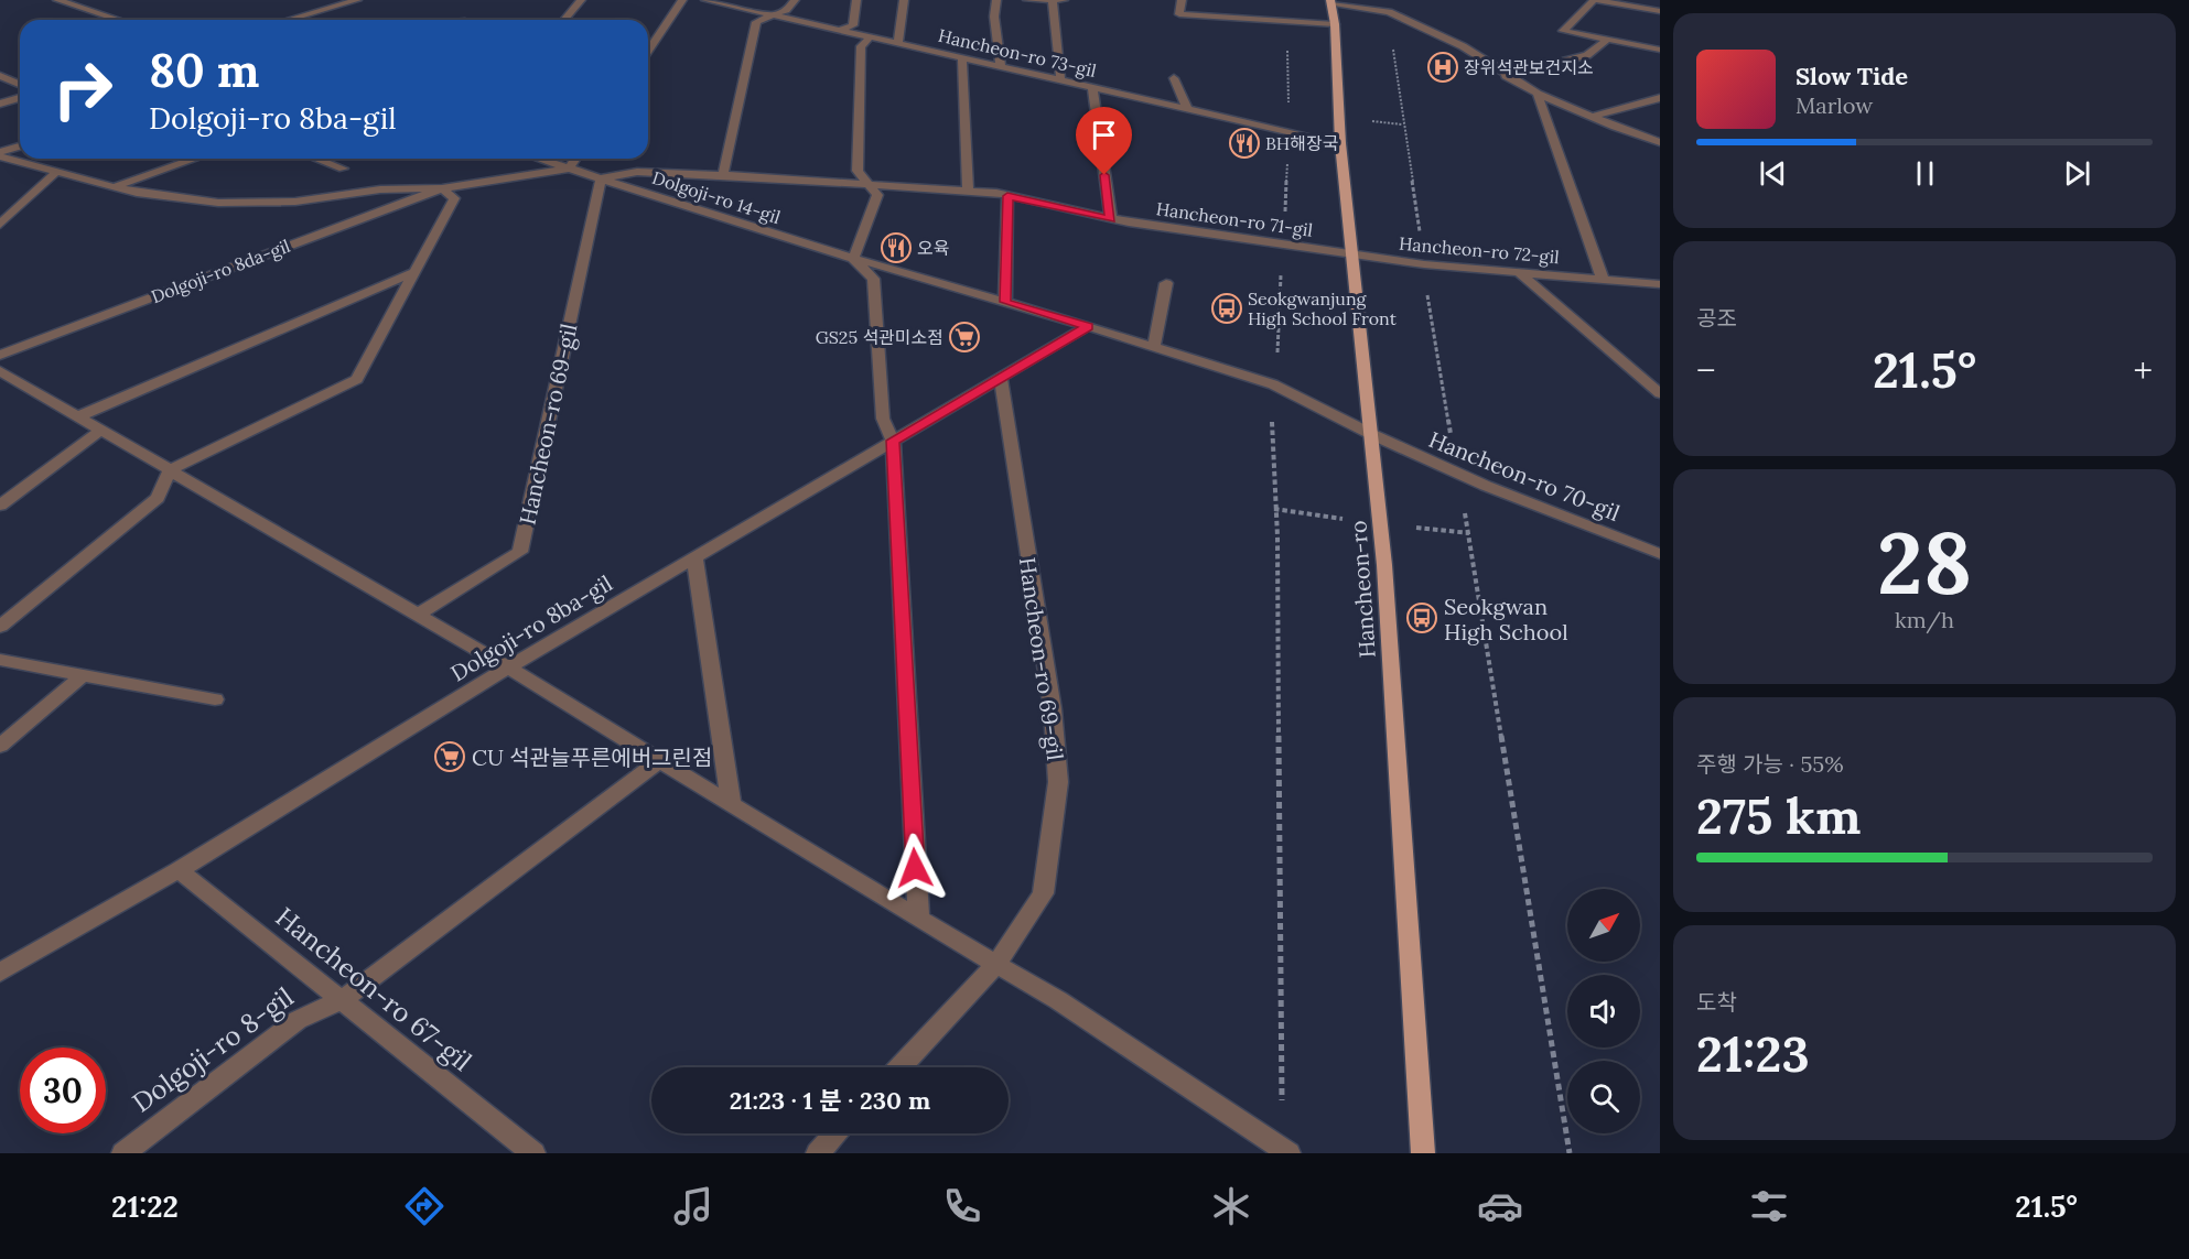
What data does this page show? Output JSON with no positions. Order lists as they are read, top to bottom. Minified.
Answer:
{"streets":{"main road":["Hancheon-ro"],"street":["Hancheon-ro 73-gil","Dolgoji-ro 14-gil","Hancheon-ro 71-gil","Hancheon-ro 72-gil","Dolgoji-ro 8da-gil","Hancheon-ro 69-gil","Hancheon-ro 70-gil","Dolgoji-ro 8ba-gil","Hancheon-ro 67-gil","Dolgoji-ro 8-gil"]},"crossings":[["Hancheon-ro 73-gil","Hancheon-ro"],["Dolgoji-ro 14-gil","Hancheon-ro 71-gil"],["Dolgoji-ro 14-gil","Dolgoji-ro 8da-gil"],["Dolgoji-ro 14-gil","Hancheon-ro 69-gil"],["Dolgoji-ro 14-gil","Hancheon-ro 70-gil"],["Dolgoji-ro 14-gil","Hancheon-ro"],["Dolgoji-ro 14-gil","Dolgoji-ro 8ba-gil"],["Hancheon-ro 71-gil","Hancheon-ro 72-gil"],["Hancheon-ro 71-gil","Hancheon-ro 69-gil"],["Hancheon-ro 71-gil","Hancheon-ro"],["Hancheon-ro 72-gil","Hancheon-ro"],["Hancheon-ro 69-gil","Dolgoji-ro 8ba-gil"],["Hancheon-ro 70-gil","Hancheon-ro"],["Dolgoji-ro 8ba-gil","Hancheon-ro 67-gil"],["Hancheon-ro 67-gil","Dolgoji-ro 8-gil"]],"places":{"hospital":["장위석관보건지소"],"restaurant":["BH해장국","오육"],"bus stop":["Seokgwanjung High School Front","Seokgwan High School"],"supermarket":["GS25 석관미소점","CU 석관늘푸른에버그린점"]},"north":"top right","page":{"turn":["80 m","Dolgoji-ro 8ba-gil"],"song":["Slow Tide","Marlow"],"tile":["공조",["28","km/h"],["주행 가능 · 55%","275 km"],["도착","21:23"]],"heat":["−","21.5°","+"],"limit":"30","trip":"21:23 · 1 분 · 230 m","tabs":["21:22","21.5°"]}}
